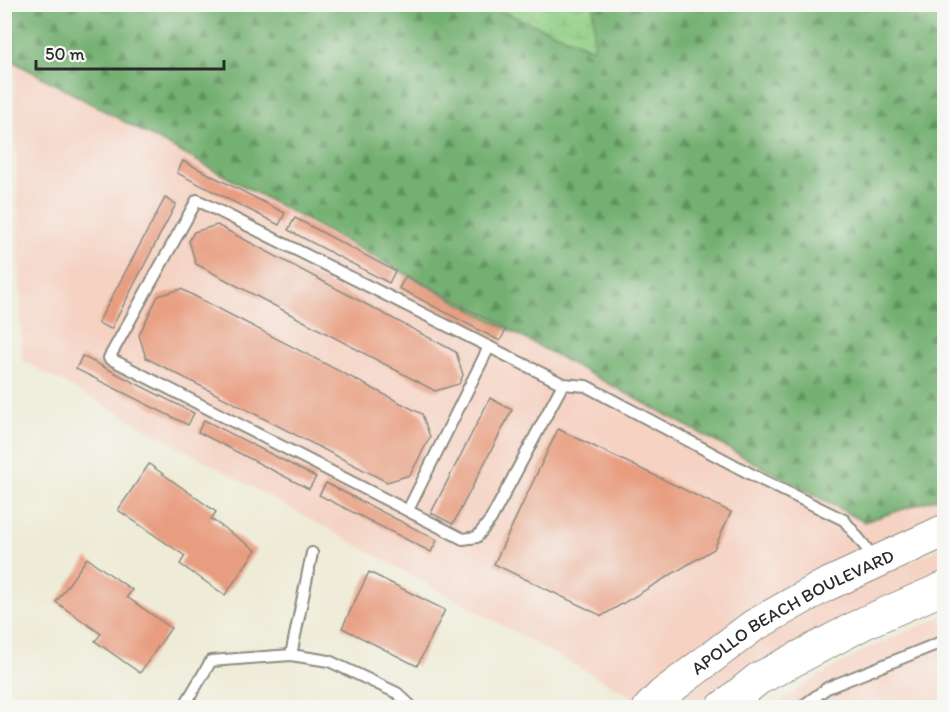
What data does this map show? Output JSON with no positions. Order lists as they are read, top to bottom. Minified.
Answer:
{"streets":{"main road":["APOLLO BEACH BOULEVARD"]},"scale_bar":"50 m"}
